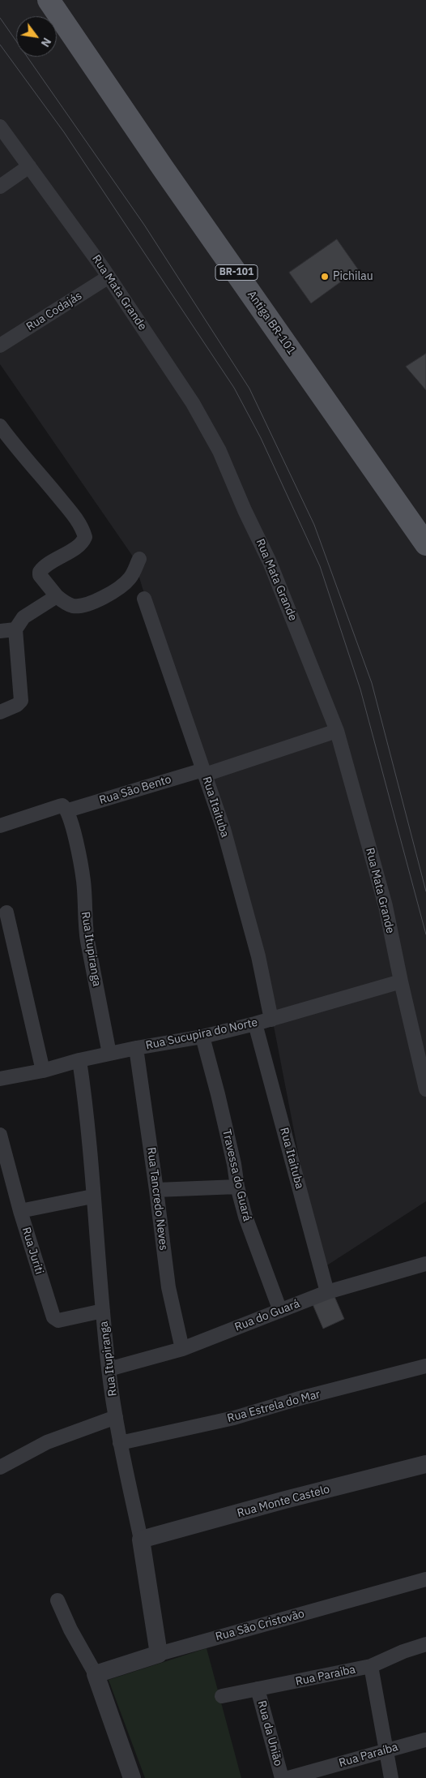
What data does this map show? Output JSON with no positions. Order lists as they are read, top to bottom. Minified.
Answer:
{"streets":{"main road":["BR-101","Antiga BR-101"],"street":["Rua Mata Grande","Rua Codajás","Rua São Bento","Rua Itaituba","Rua Itupiranga","Rua Sucupira do Norte","Travessa do Guará","Rua Tancredo Neves","Rua Juriti","Rua do Guará","Rua Estrela do Mar","Rua Monte Castelo","Rua São Cristovão","Rua Paraiba","Rua da União","Rua Paraíba"]},"crossings":[["Rua Mata Grande","Rua Codajás"],["Rua Mata Grande","Rua São Bento"],["Rua Mata Grande","Rua Sucupira do Norte"],["Rua São Bento","Rua Itaituba"],["Rua São Bento","Rua Itupiranga"],["Rua Itaituba","Rua Sucupira do Norte"],["Rua Itaituba","Rua do Guará"],["Rua Itupiranga","Rua Sucupira do Norte"],["Rua Itupiranga","Rua Juriti"],["Rua Itupiranga","Rua do Guará"],["Rua Itupiranga","Rua Estrela do Mar"],["Rua Itupiranga","Rua Monte Castelo"],["Rua Itupiranga","Rua São Cristovão"],["Rua Sucupira do Norte","Travessa do Guará"],["Rua Sucupira do Norte","Rua Tancredo Neves"],["Travessa do Guará","Rua do Guará"],["Rua Tancredo Neves","Rua do Guará"],["Rua Paraiba","Rua da União"]],"places":["Pichilau"],"north":"bottom right"}
